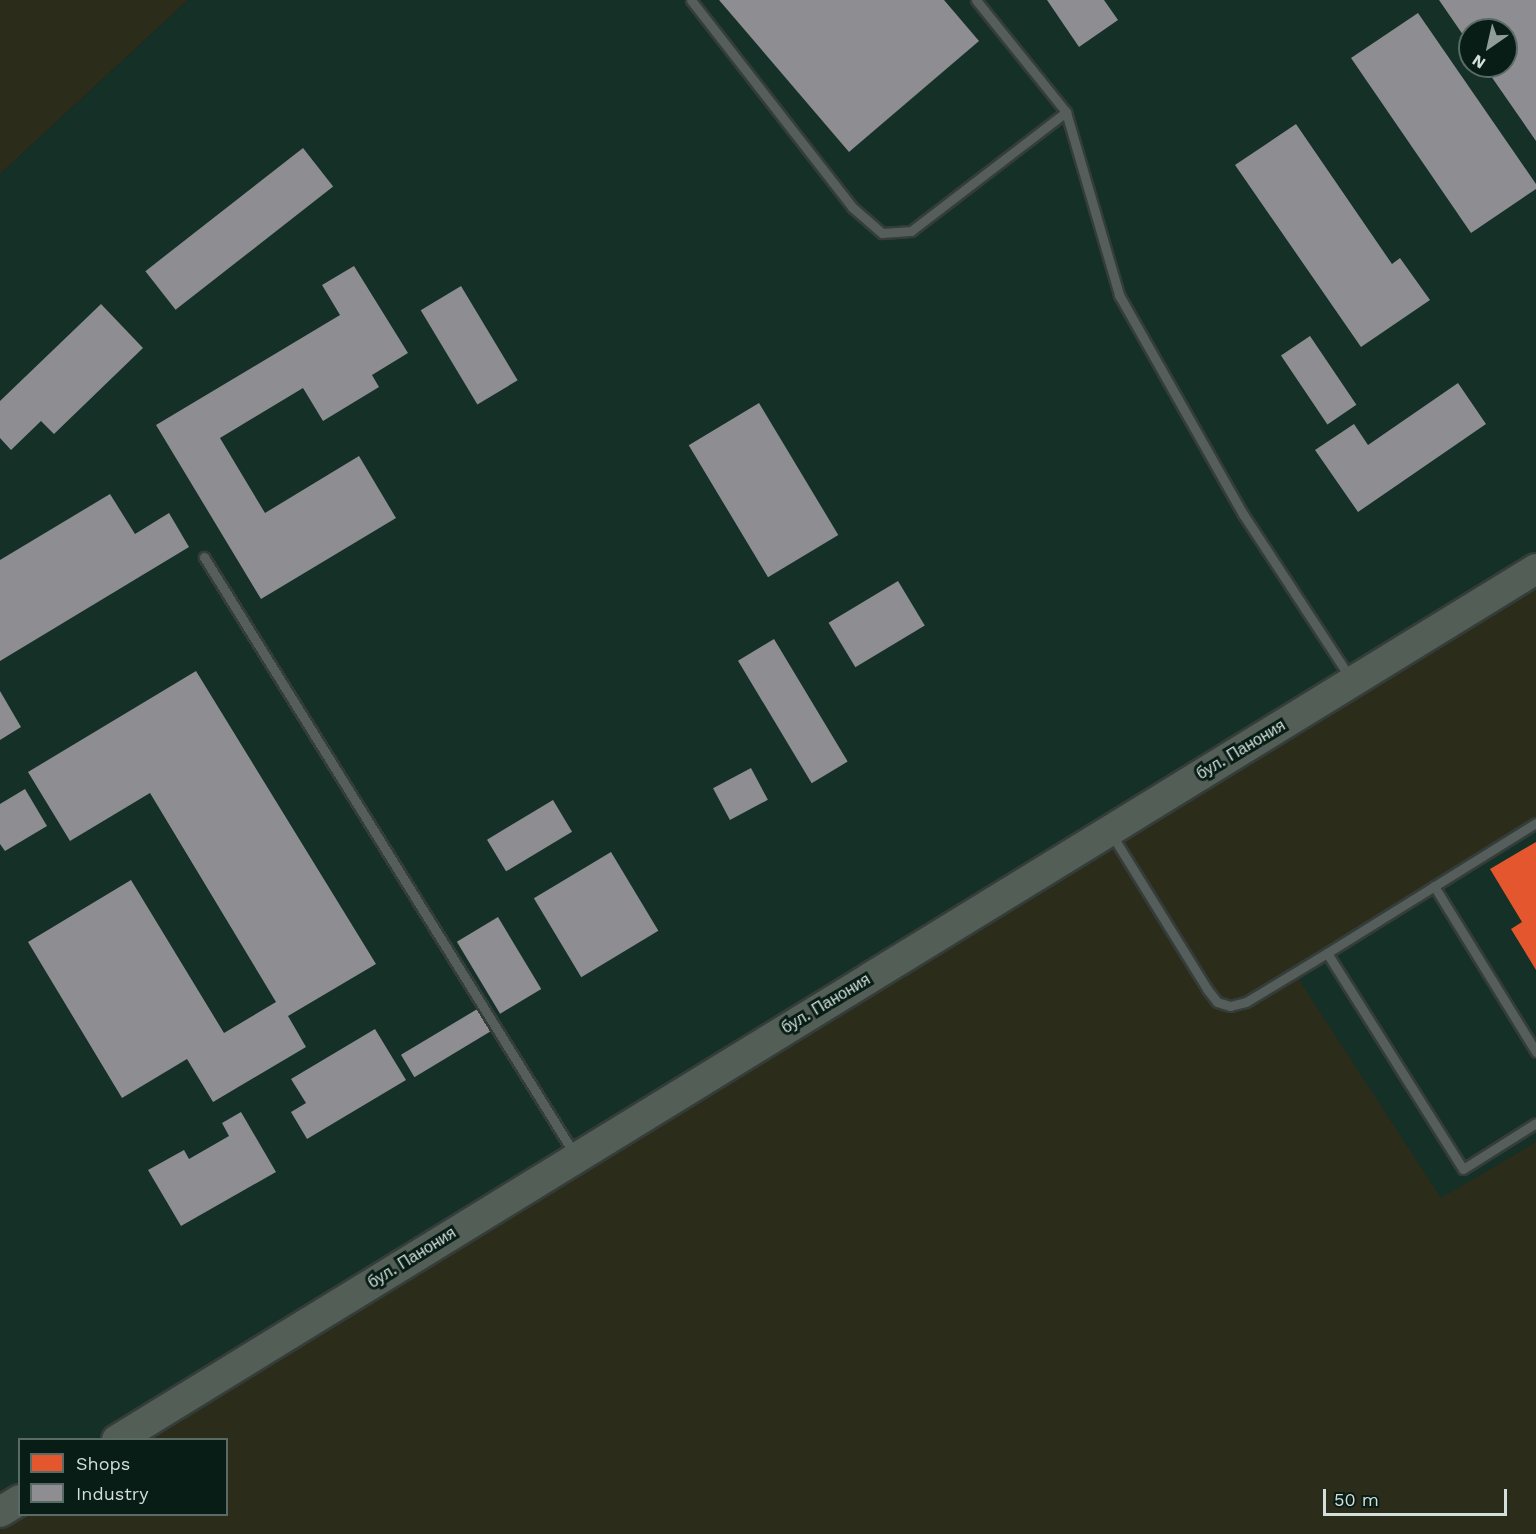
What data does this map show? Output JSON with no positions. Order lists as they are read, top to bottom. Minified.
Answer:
{"streets":{"main road":["бул. Панония"]},"legend":["Shops","Industry"],"scale_bar":"50 m","north":"bottom left"}
